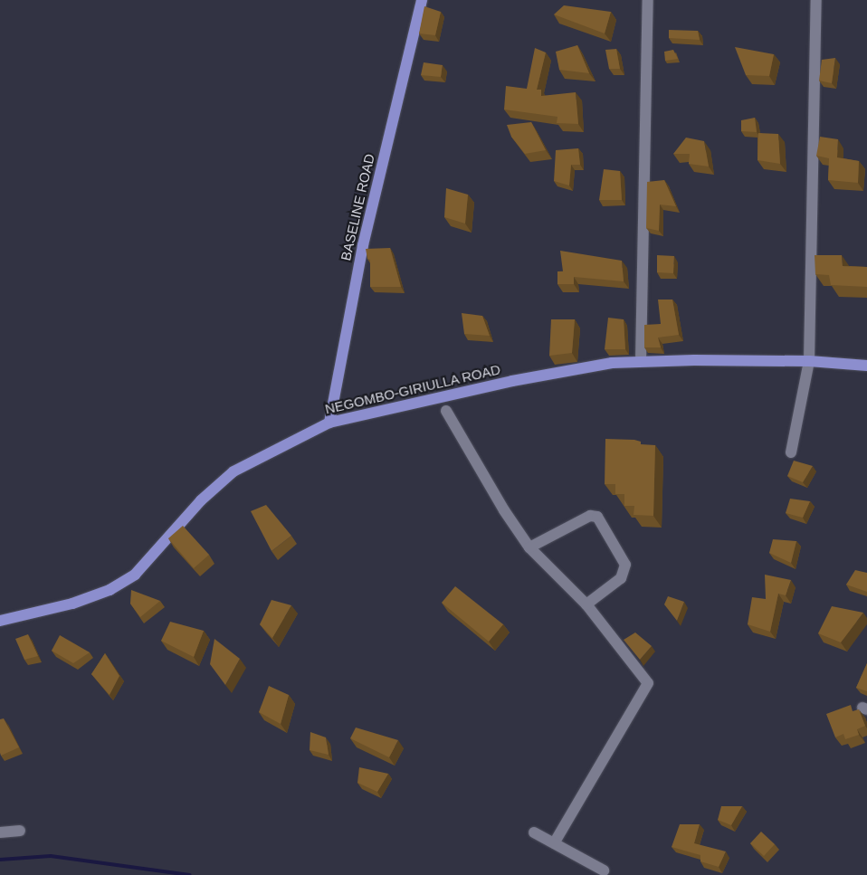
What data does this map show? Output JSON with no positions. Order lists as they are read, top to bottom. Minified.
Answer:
{"streets":{"main road":["BASELINE ROAD","NEGOMBO-GIRIULLA ROAD"]},"crossings":[["BASELINE ROAD","NEGOMBO-GIRIULLA ROAD"]]}
